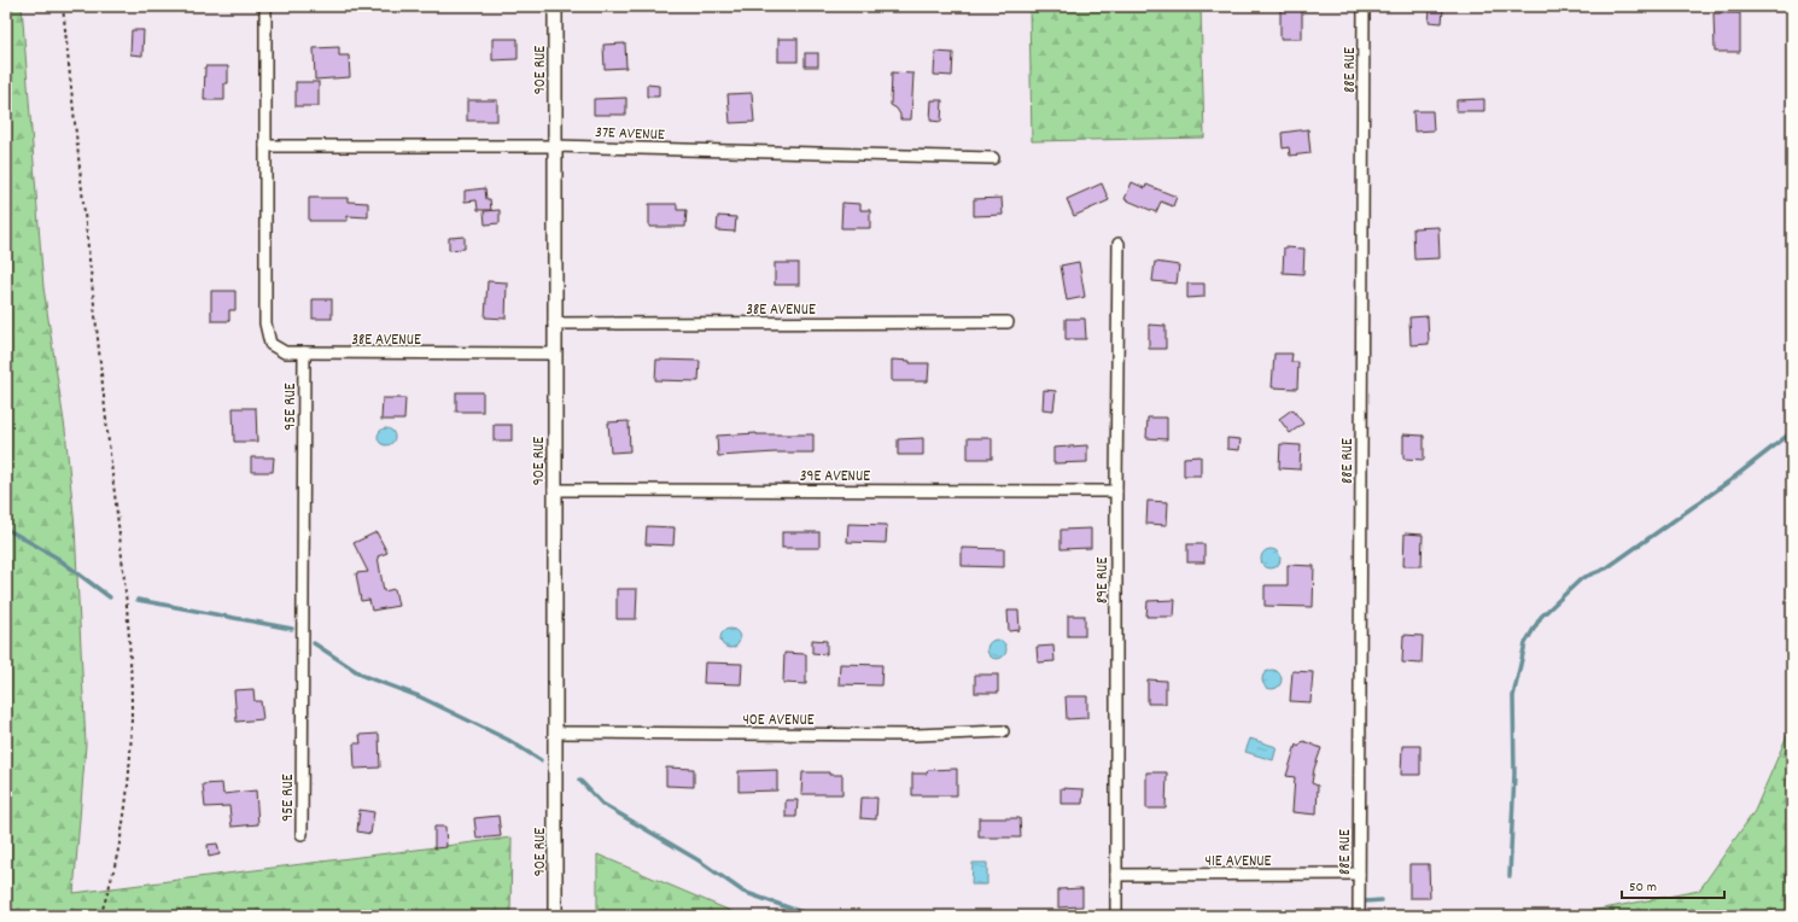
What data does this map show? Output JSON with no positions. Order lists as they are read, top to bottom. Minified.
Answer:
{"streets":{"street":["90E RUE","88E RUE","37E AVENUE","38E AVENUE","95E RUE","39E AVENUE","89E RUE","40E AVENUE","41E AVENUE"]},"crossings":[["90E RUE","37E AVENUE"],["90E RUE","38E AVENUE"],["90E RUE","39E AVENUE"],["90E RUE","40E AVENUE"],["88E RUE","41E AVENUE"],["38E AVENUE","95E RUE"],["39E AVENUE","89E RUE"],["89E RUE","41E AVENUE"]],"scale_bar":"50 m"}
